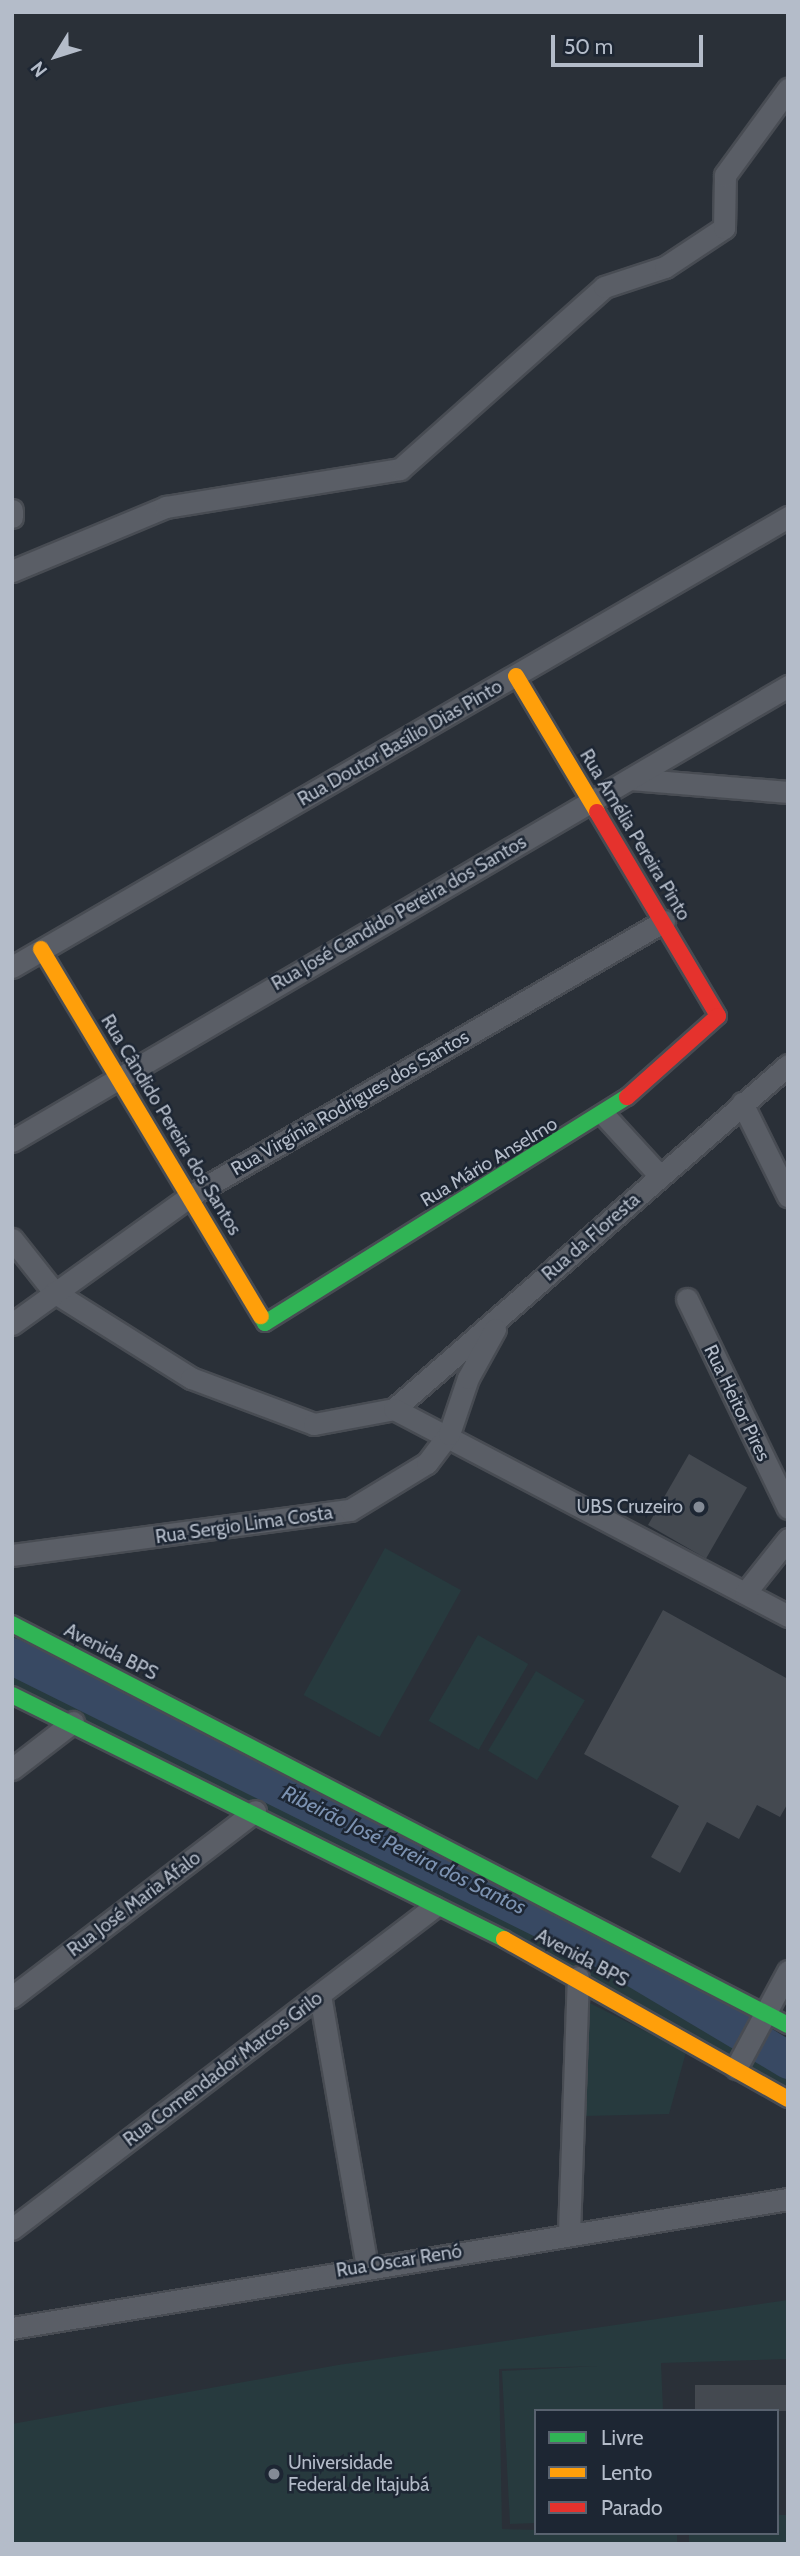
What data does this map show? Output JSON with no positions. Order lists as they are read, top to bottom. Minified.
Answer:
{"streets":{"main road":["Rua Amélia Pereira Pinto","Rua Cândido Pereira dos Santos","Rua Mário Anselmo","Avenida BPS"],"street":["Rua Doutor Basílio Dias Pinto","Rua José Candido Pereira dos Santos","Rua Virgínia Rodrigues dos Santos","Rua da Floresta","Rua Heitor Pires","Rua Sergio Lima Costa","Rua José Maria Afalo","Rua Comendador Marcos Grilo","Rua Oscar Renó"]},"crossings":[["Rua Doutor Basílio Dias Pinto","Rua Amélia Pereira Pinto"],["Rua Doutor Basílio Dias Pinto","Rua Cândido Pereira dos Santos"],["Rua Amélia Pereira Pinto","Rua José Candido Pereira dos Santos"],["Rua Amélia Pereira Pinto","Rua Virgínia Rodrigues dos Santos"],["Rua Amélia Pereira Pinto","Rua Mário Anselmo"],["Rua José Candido Pereira dos Santos","Rua Cândido Pereira dos Santos"],["Rua Virgínia Rodrigues dos Santos","Rua Cândido Pereira dos Santos"],["Rua Cândido Pereira dos Santos","Rua Mário Anselmo"],["Rua da Floresta","Rua Sergio Lima Costa"],["Avenida BPS","Rua José Maria Afalo"],["Avenida BPS","Rua Comendador Marcos Grilo"]],"water":["Ribeirão José Pereira dos Santos"],"places":["UBS Cruzeiro","Universidade Federal de Itajubá"],"legend":["Livre","Lento","Parado"],"scale_bar":"50 m","north":"bottom left"}
